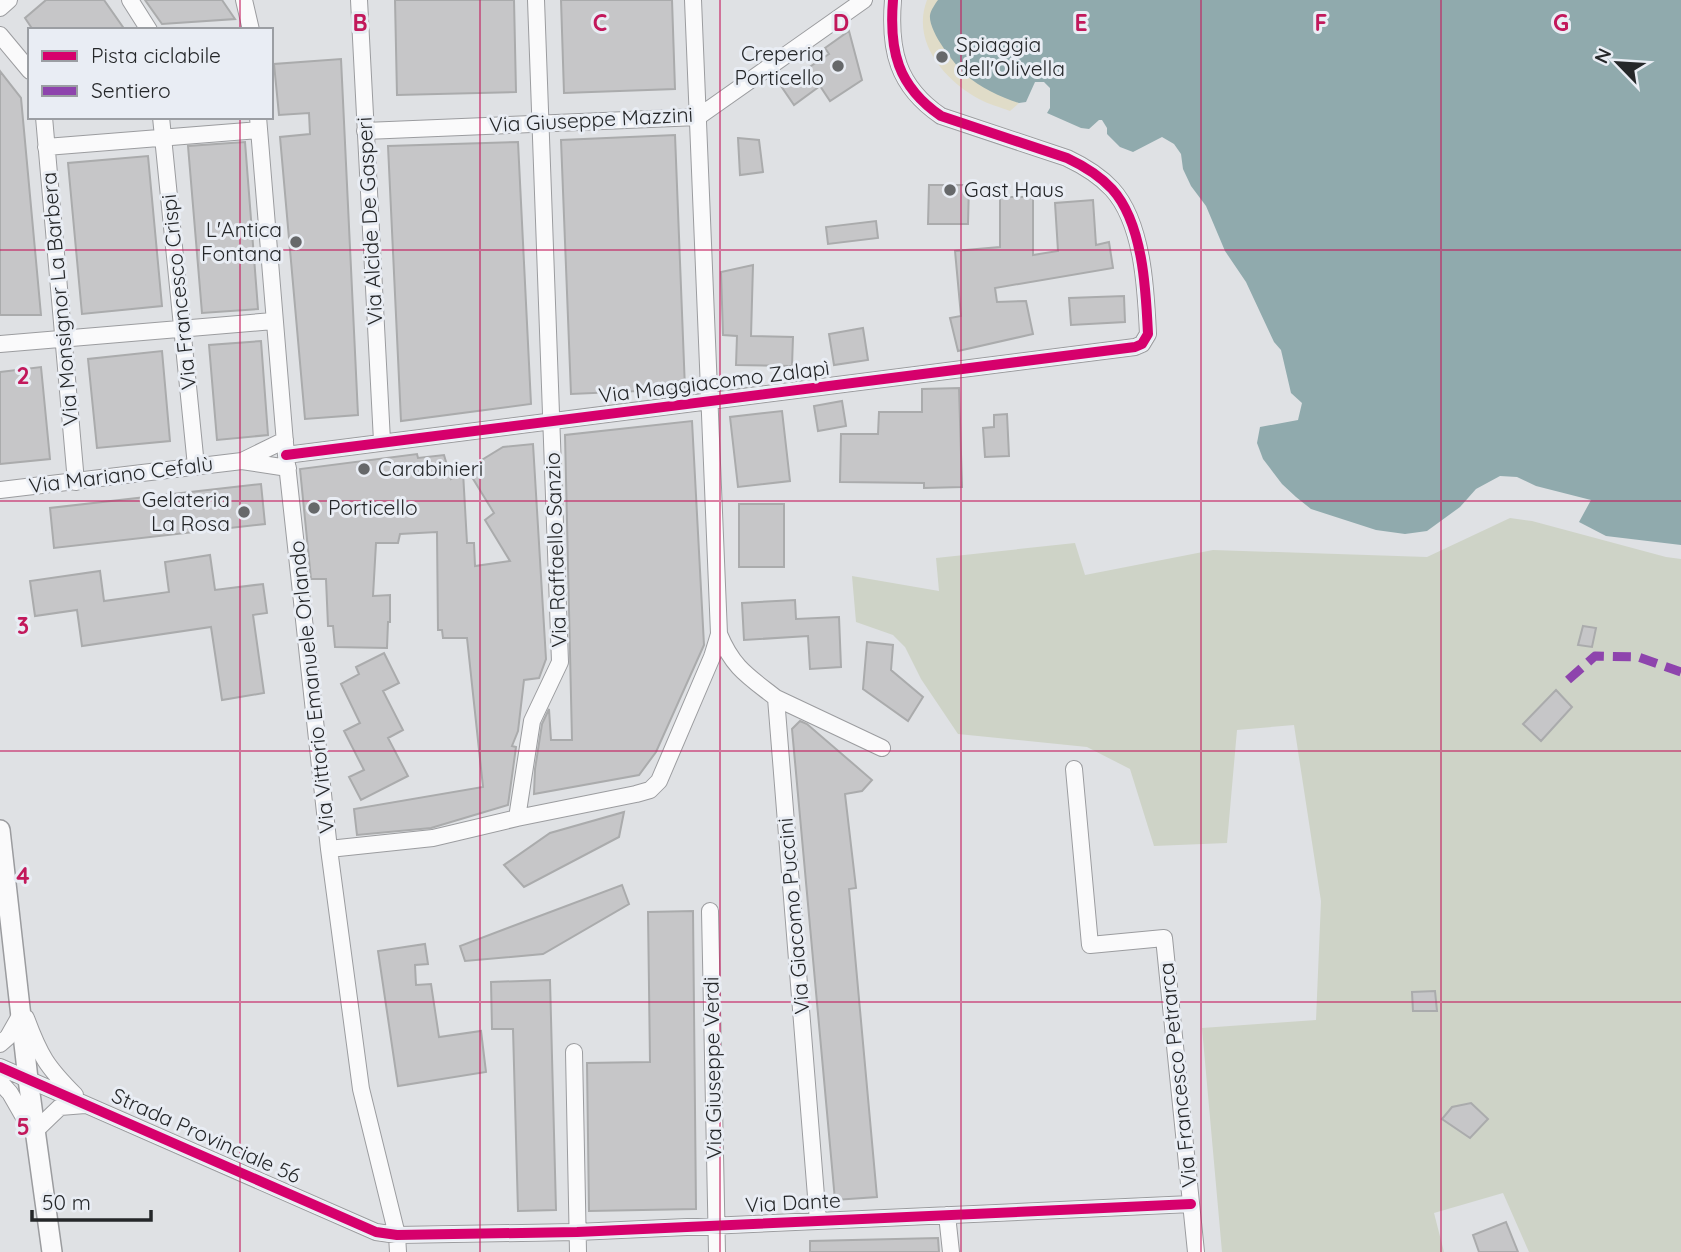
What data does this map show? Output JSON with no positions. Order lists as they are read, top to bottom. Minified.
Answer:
{"streets":{"street":["Via Giuseppe Mazzini","Via Alcide De Gasperi","Via Francesco Crispi","Via Monsignor La Barbera","Via Maggiacomo Zalapì","Via Mariano Cefalù","Via Raffaello Sanzio","Via Vittorio Emanuele Orlando","Via Giacomo Puccini","Via Giuseppe Verdi","Via Francesco Petrarca","Strada Provinciale 56","Via Dante"]},"crossings":[["Via Giuseppe Mazzini","Via Alcide De Gasperi"],["Via Giuseppe Mazzini","Via Raffaello Sanzio"],["Via Alcide De Gasperi","Via Maggiacomo Zalapì"],["Via Francesco Crispi","Via Mariano Cefalù"],["Via Monsignor La Barbera","Via Mariano Cefalù"],["Via Maggiacomo Zalapì","Via Mariano Cefalù"],["Via Maggiacomo Zalapì","Via Raffaello Sanzio"],["Via Maggiacomo Zalapì","Via Vittorio Emanuele Orlando"],["Via Mariano Cefalù","Via Vittorio Emanuele Orlando"],["Via Vittorio Emanuele Orlando","Strada Provinciale 56"],["Via Vittorio Emanuele Orlando","Via Dante"],["Via Giacomo Puccini","Via Dante"],["Via Giuseppe Verdi","Via Dante"],["Via Francesco Petrarca","Via Dante"],["Strada Provinciale 56","Via Dante"]],"places":["Spiaggia dell'Olivella","Creperia Porticello","Gast Haus","L'Antica Fontana","Carabinieri","Porticello","Gelateria La Rosa"],"legend":["Pista ciclabile","Sentiero"],"scale_bar":"50 m","north":"top left","grid":{"columns":["B","C","D","E","F","G"],"rows":["2","3","4","5"]}}
